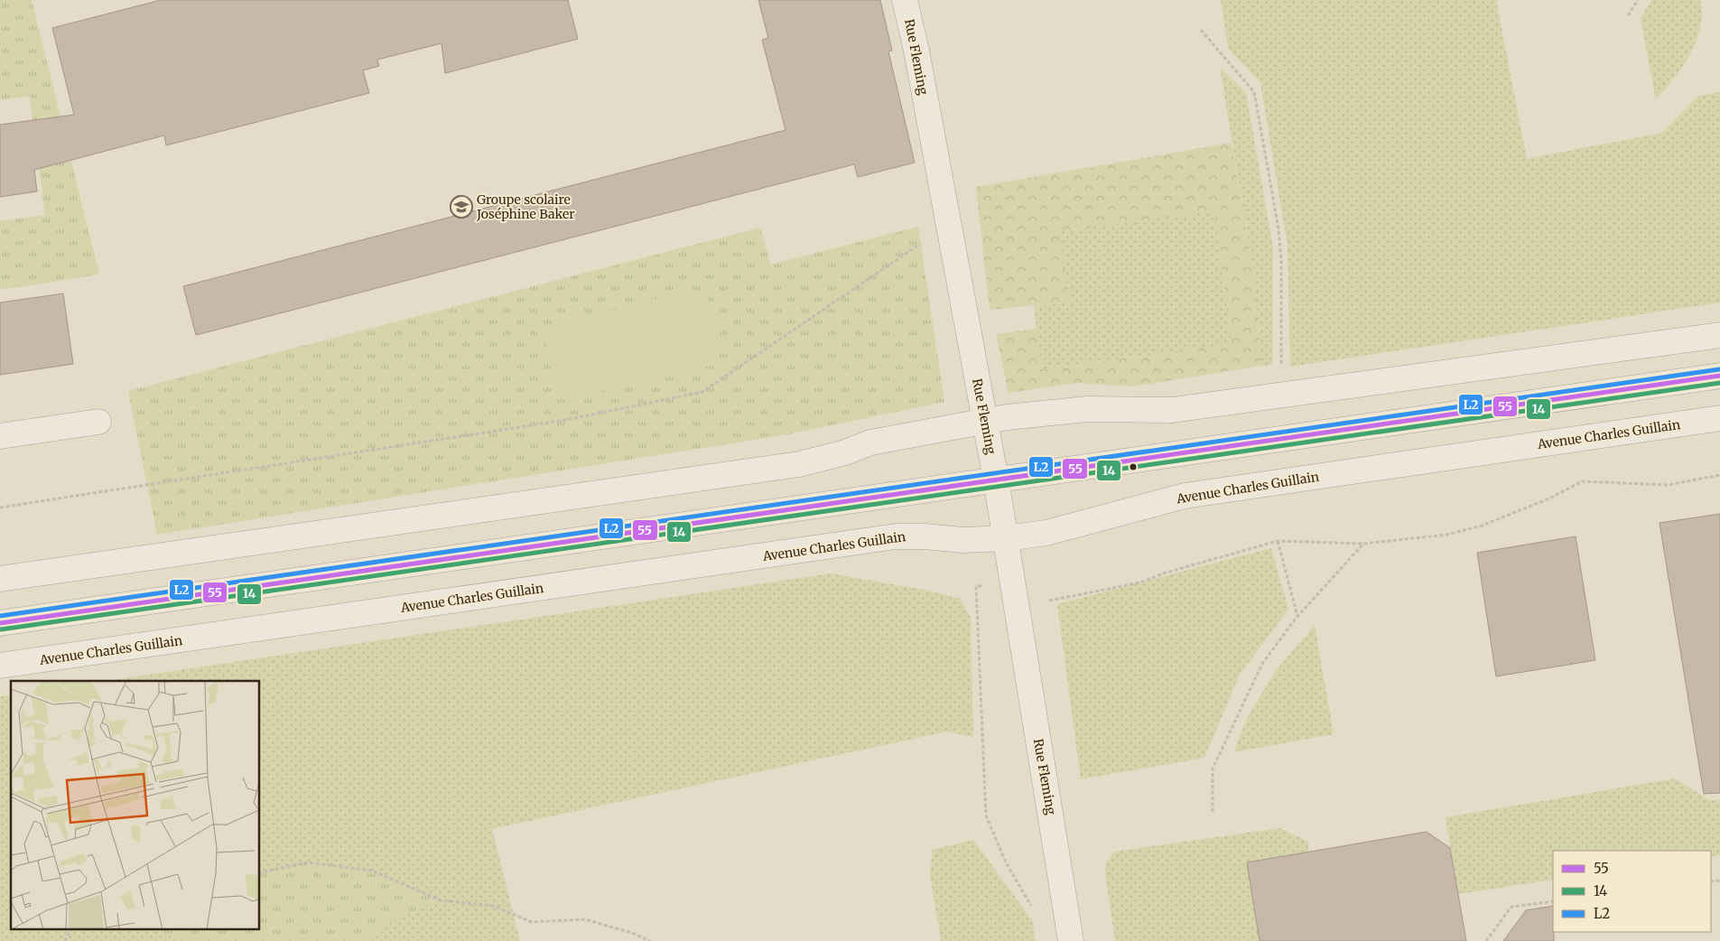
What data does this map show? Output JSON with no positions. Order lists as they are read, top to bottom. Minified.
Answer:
{"streets":{"street":["Rue Fleming","Avenue Charles Guillain"]},"crossings":[["Rue Fleming","Avenue Charles Guillain"]],"places":{"school or university":["Groupe scolaire Joséphine Baker"]},"lines":["transit line L2","transit line 55","transit line 14"],"legend":["55","14","L2"]}
